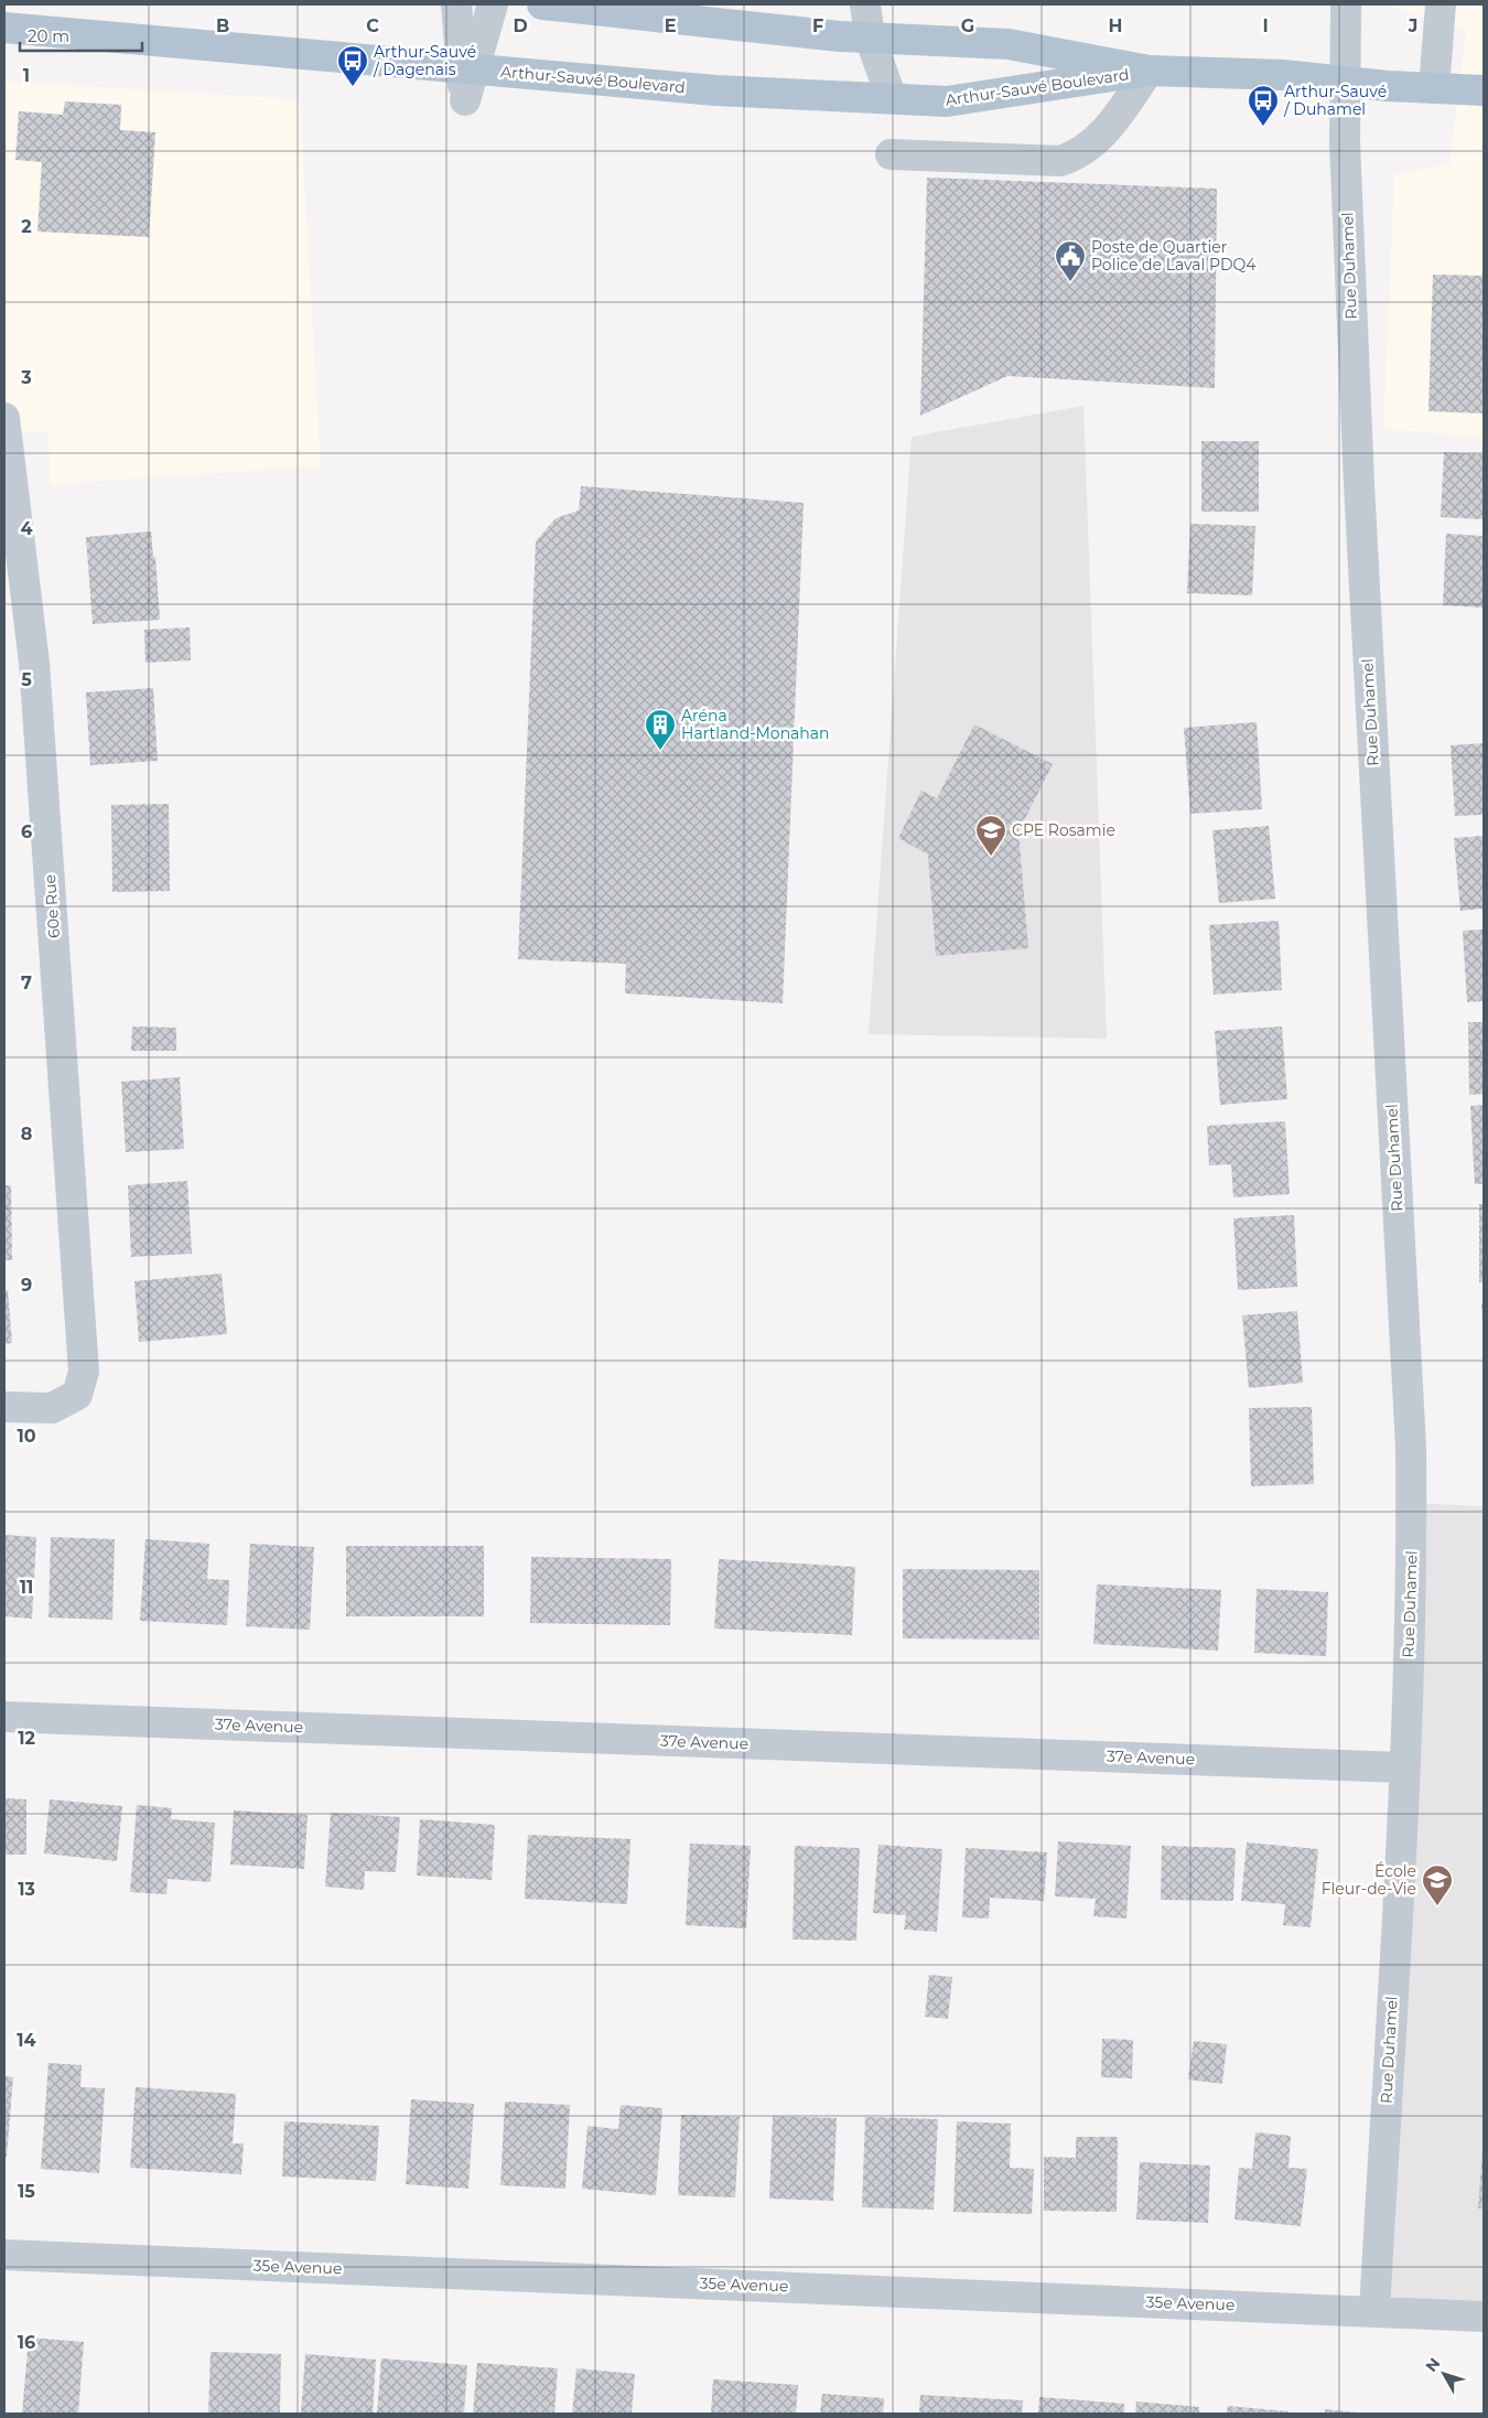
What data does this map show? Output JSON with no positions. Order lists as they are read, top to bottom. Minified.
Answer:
{"streets":{"main road":["Arthur-Sauvé Boulevard"],"street":["Rue Duhamel","60e Rue","37e Avenue","35e Avenue"]},"crossings":[["Arthur-Sauvé Boulevard","Rue Duhamel"],["Rue Duhamel","37e Avenue"],["Rue Duhamel","35e Avenue"]],"places":{"bus stop":["Arthur-Sauvé / Dagenais","Arthur-Sauvé / Duhamel"],"public building":["Poste de Quartier Police de Laval PDQ4"],"building":["Aréna Hartland-Monahan"],"school or university":["CPE Rosamie","École Fleur-de-Vie"]},"scale_bar":"20 m","north":"top left","grid":{"columns":["B","C","D","E","F","G","H","I","J"],"rows":["1","2","3","4","5","6","7","8","9","10","11","12","13","14","15","16"]}}
